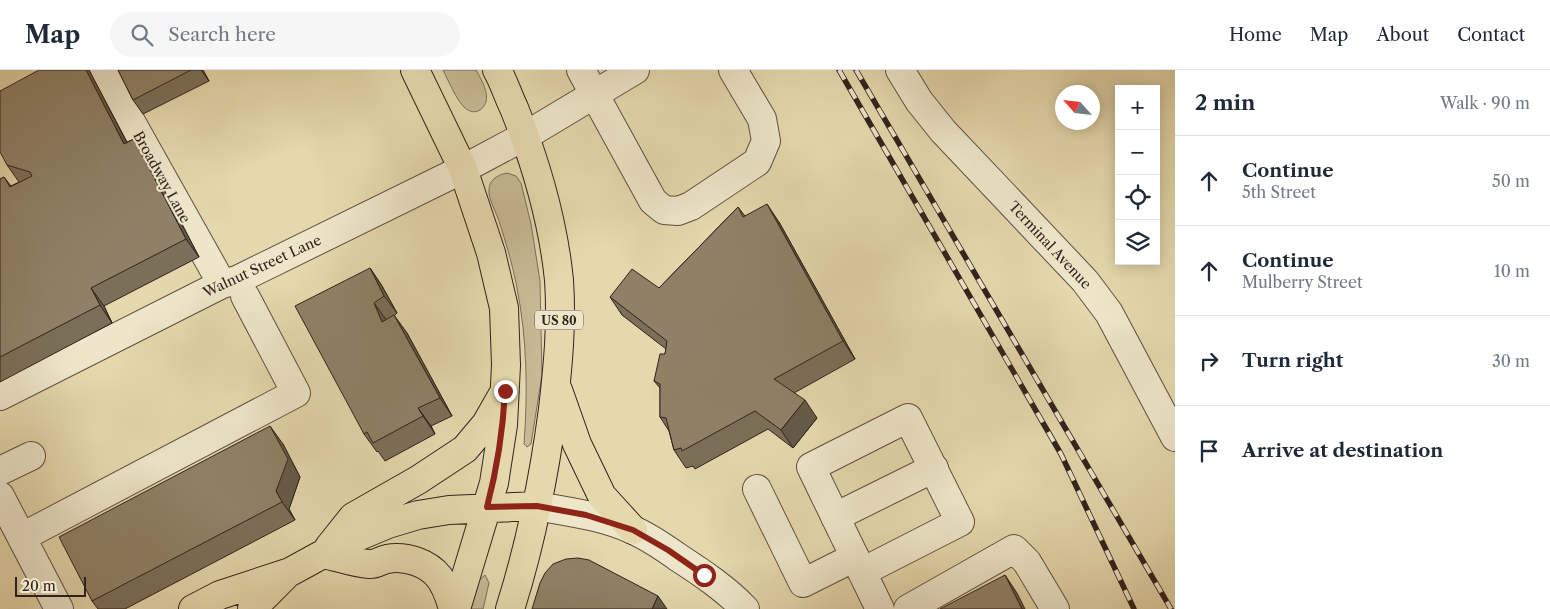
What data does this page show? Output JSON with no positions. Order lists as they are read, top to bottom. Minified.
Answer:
{"streets":{"main road":["US 80"],"street":["Broadway Lane","Terminal Avenue","Walnut Street Lane"]},"crossings":[["Broadway Lane","Walnut Street Lane"],["Walnut Street Lane","US 80"]],"scale_bar":"20 m","north":"top left","page":{"header":"Map","search":"Search here","nav":["Home","Map","About","Contact"],"heading":["2 min","Walk · 90 m"],"map_buttons":["+","−"],"list":[["Continue","5th Street","50 m"],["Continue","Mulberry Street","10 m"],["Turn right","30 m"],"Arrive at destination"],"scale":"20 m"}}
